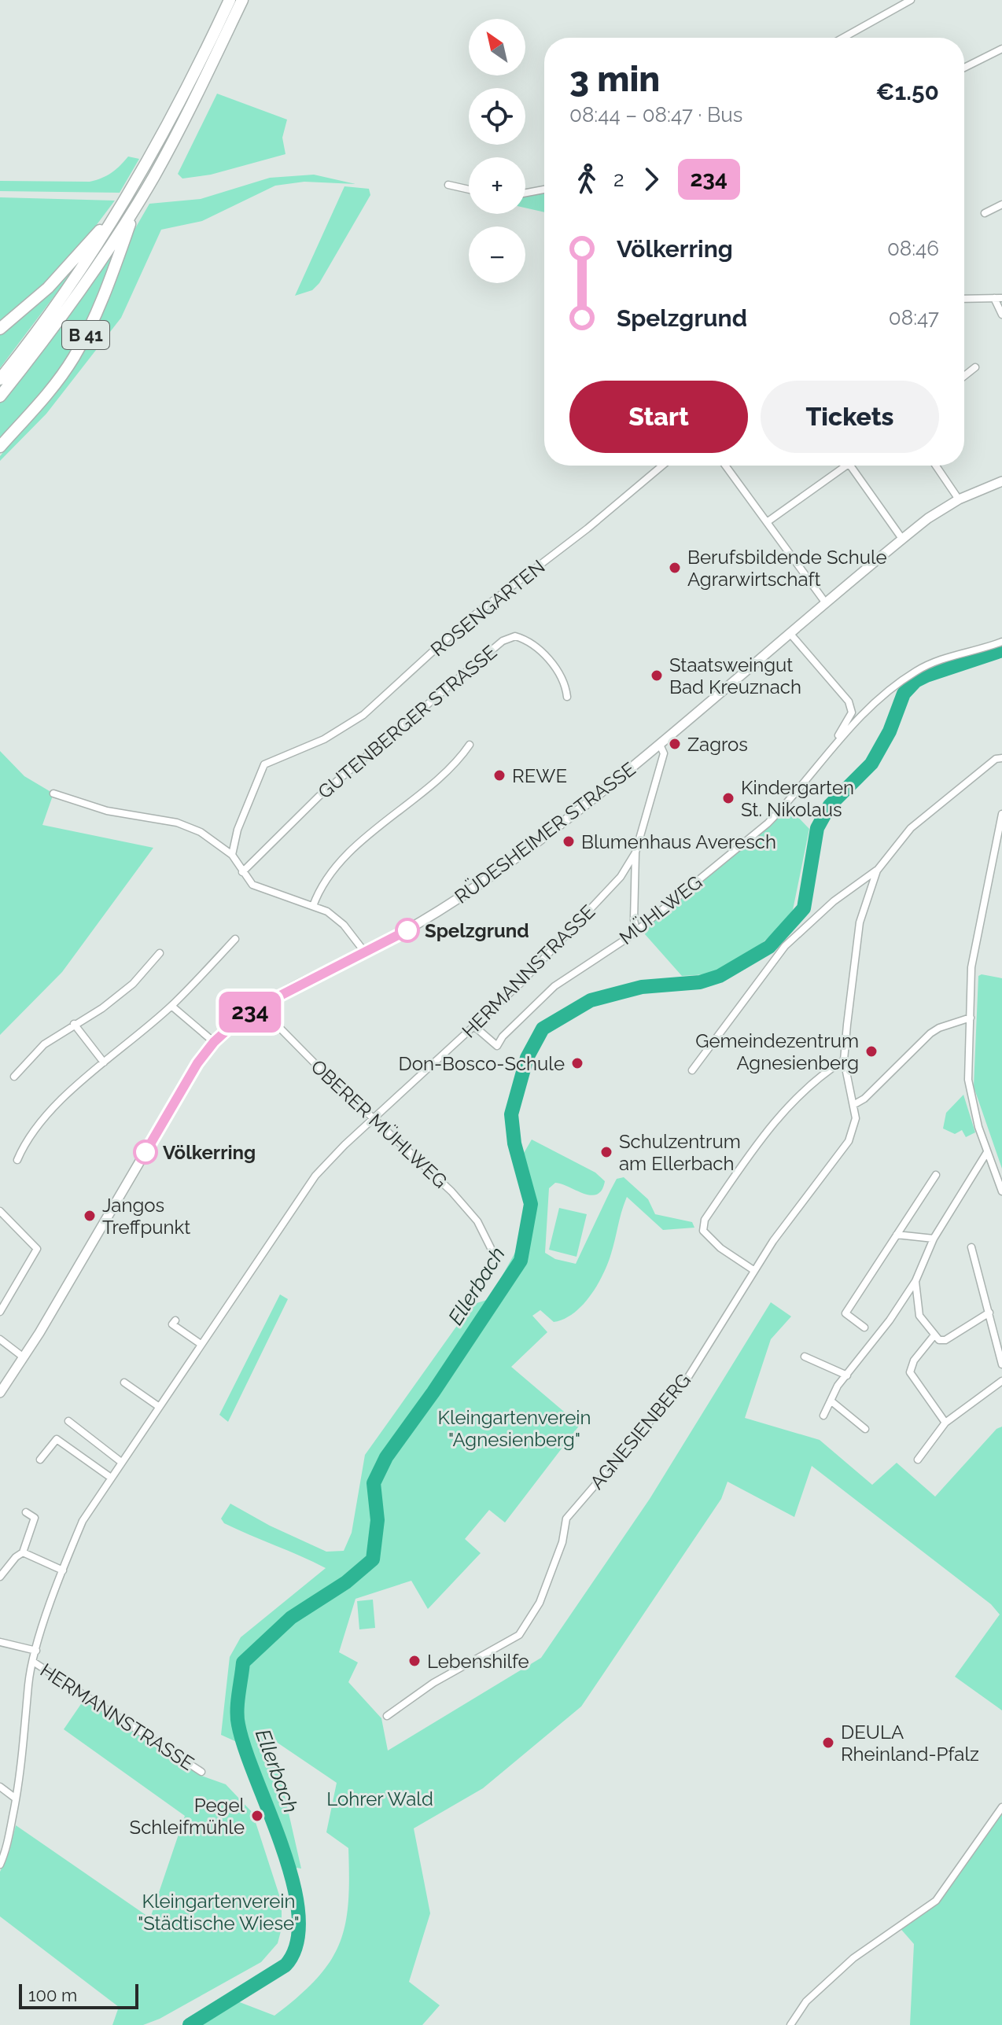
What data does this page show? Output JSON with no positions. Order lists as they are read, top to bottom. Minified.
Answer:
{"streets":{"highway":["B 41"],"street":["ROSENGARTEN","GUTENBERGER STRASSE","RÜDESHEIMER STRASSE","MÜHLWEG","HERMANNSTRASSE","OBERER MÜHLWEG","AGNESIENBERG"]},"crossings":[["RÜDESHEIMER STRASSE","MÜHLWEG"],["RÜDESHEIMER STRASSE","HERMANNSTRASSE"],["RÜDESHEIMER STRASSE","OBERER MÜHLWEG"],["MÜHLWEG","HERMANNSTRASSE"],["HERMANNSTRASSE","OBERER MÜHLWEG"]],"water":["Ellerbach"],"parks":["Kleingartenverein \"Agnesienberg\"","Lohrer Wald","Kleingartenverein \"Städtische Wiese\""],"places":["Berufsbildende Schule Agrarwirtschaft","Staatsweingut Bad Kreuznach","Zagros","REWE","Kindergarten St. Nikolaus","Blumenhaus Averesch","Spelzgrund","Gemeindezentrum Agnesienberg","Don-Bosco-Schule","Völkerring","Schulzentrum am Ellerbach","Jangos Treffpunkt","Lebenshilfe","DEULA Rheinland-Pfalz","Pegel Schleifmühle"],"lines":["bus line 234"],"scale_bar":"100 m","north":"top left","page":{"on_map":"234","map_buttons":["+","−"],"heading":["3 min","08:44 – 08:47 · Bus","€1.50"],"legs":["2","234"],"list":[{"name":"Völkerring","value":"08:46"},{"name":"Spelzgrund","value":"08:47"}],"buttons":["Start","Tickets"],"scale":"100 m"}}
